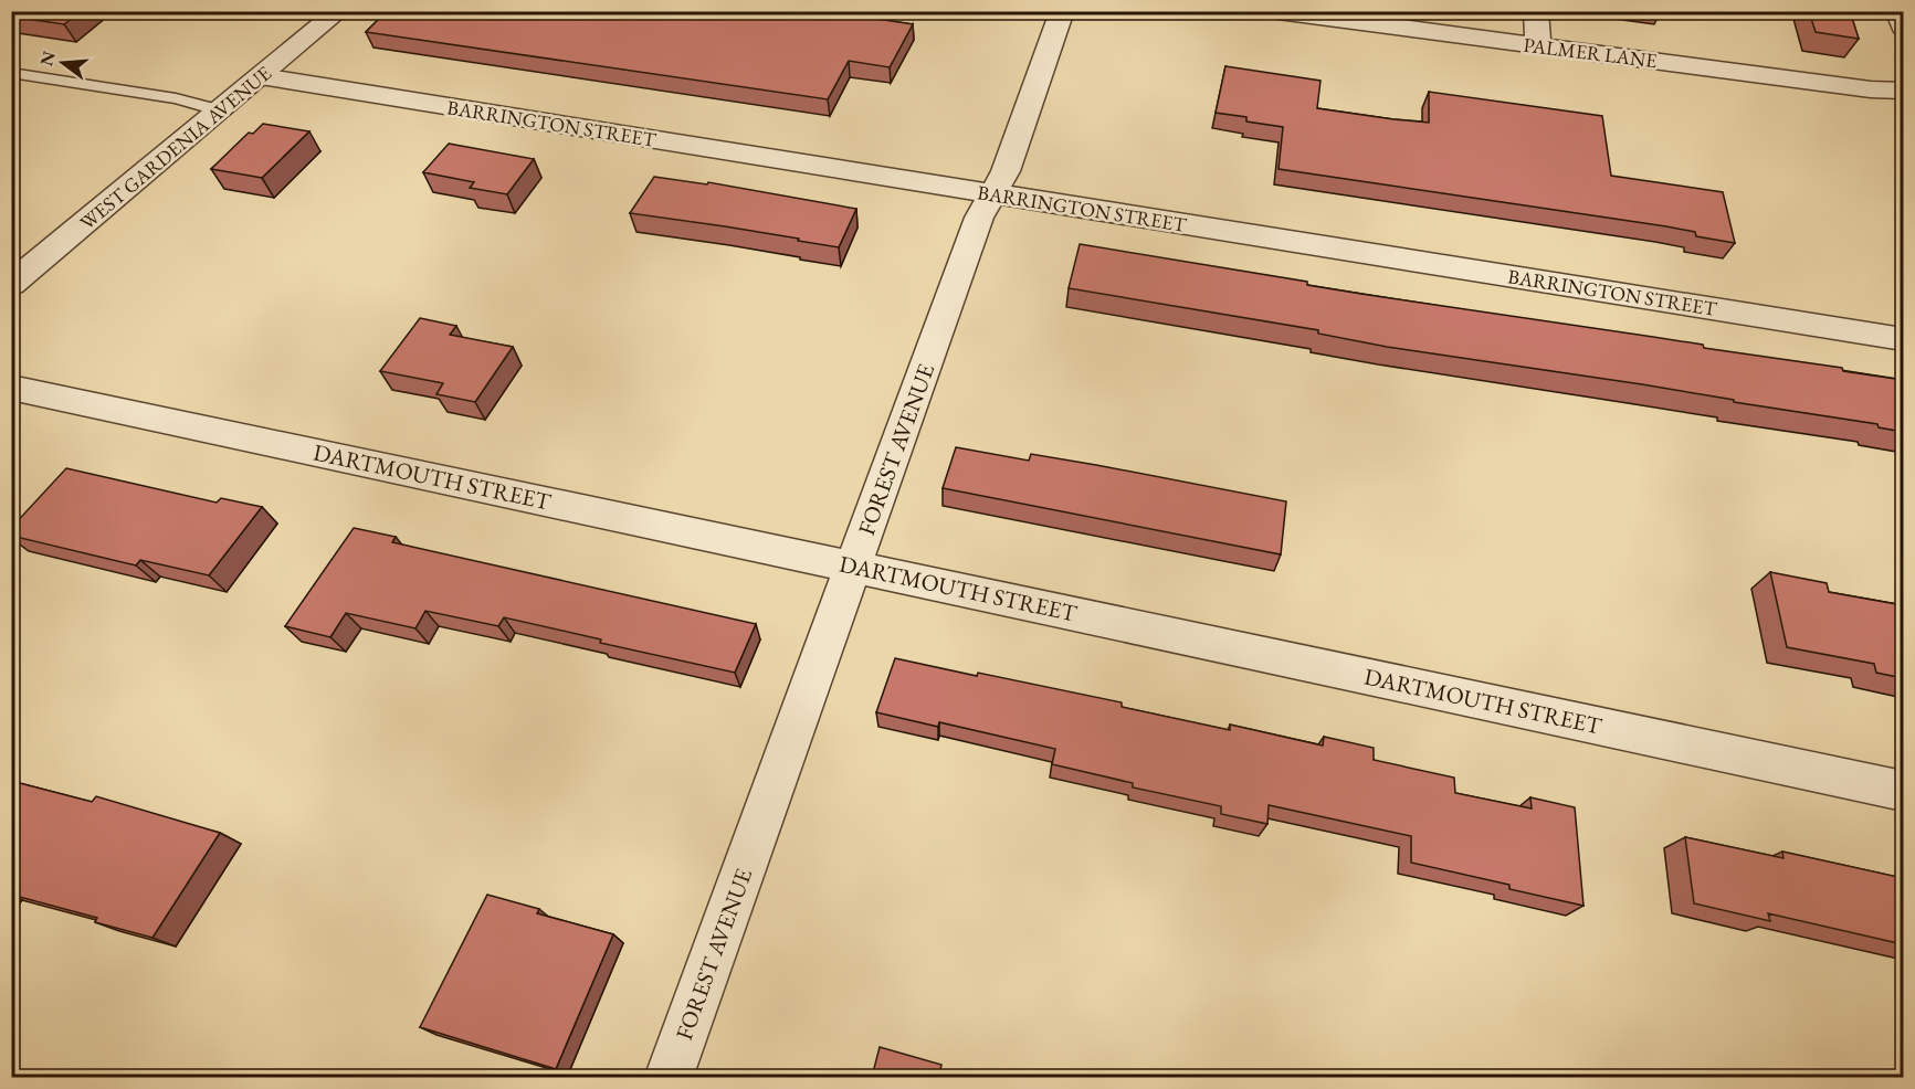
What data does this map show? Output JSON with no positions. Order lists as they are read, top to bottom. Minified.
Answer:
{"streets":{"street":["PALMER LANE","BARRINGTON STREET","WEST GARDENIA AVENUE","FOREST AVENUE","DARTMOUTH STREET"]},"crossings":[["BARRINGTON STREET","WEST GARDENIA AVENUE"],["BARRINGTON STREET","FOREST AVENUE"],["FOREST AVENUE","DARTMOUTH STREET"]],"north":"left"}
